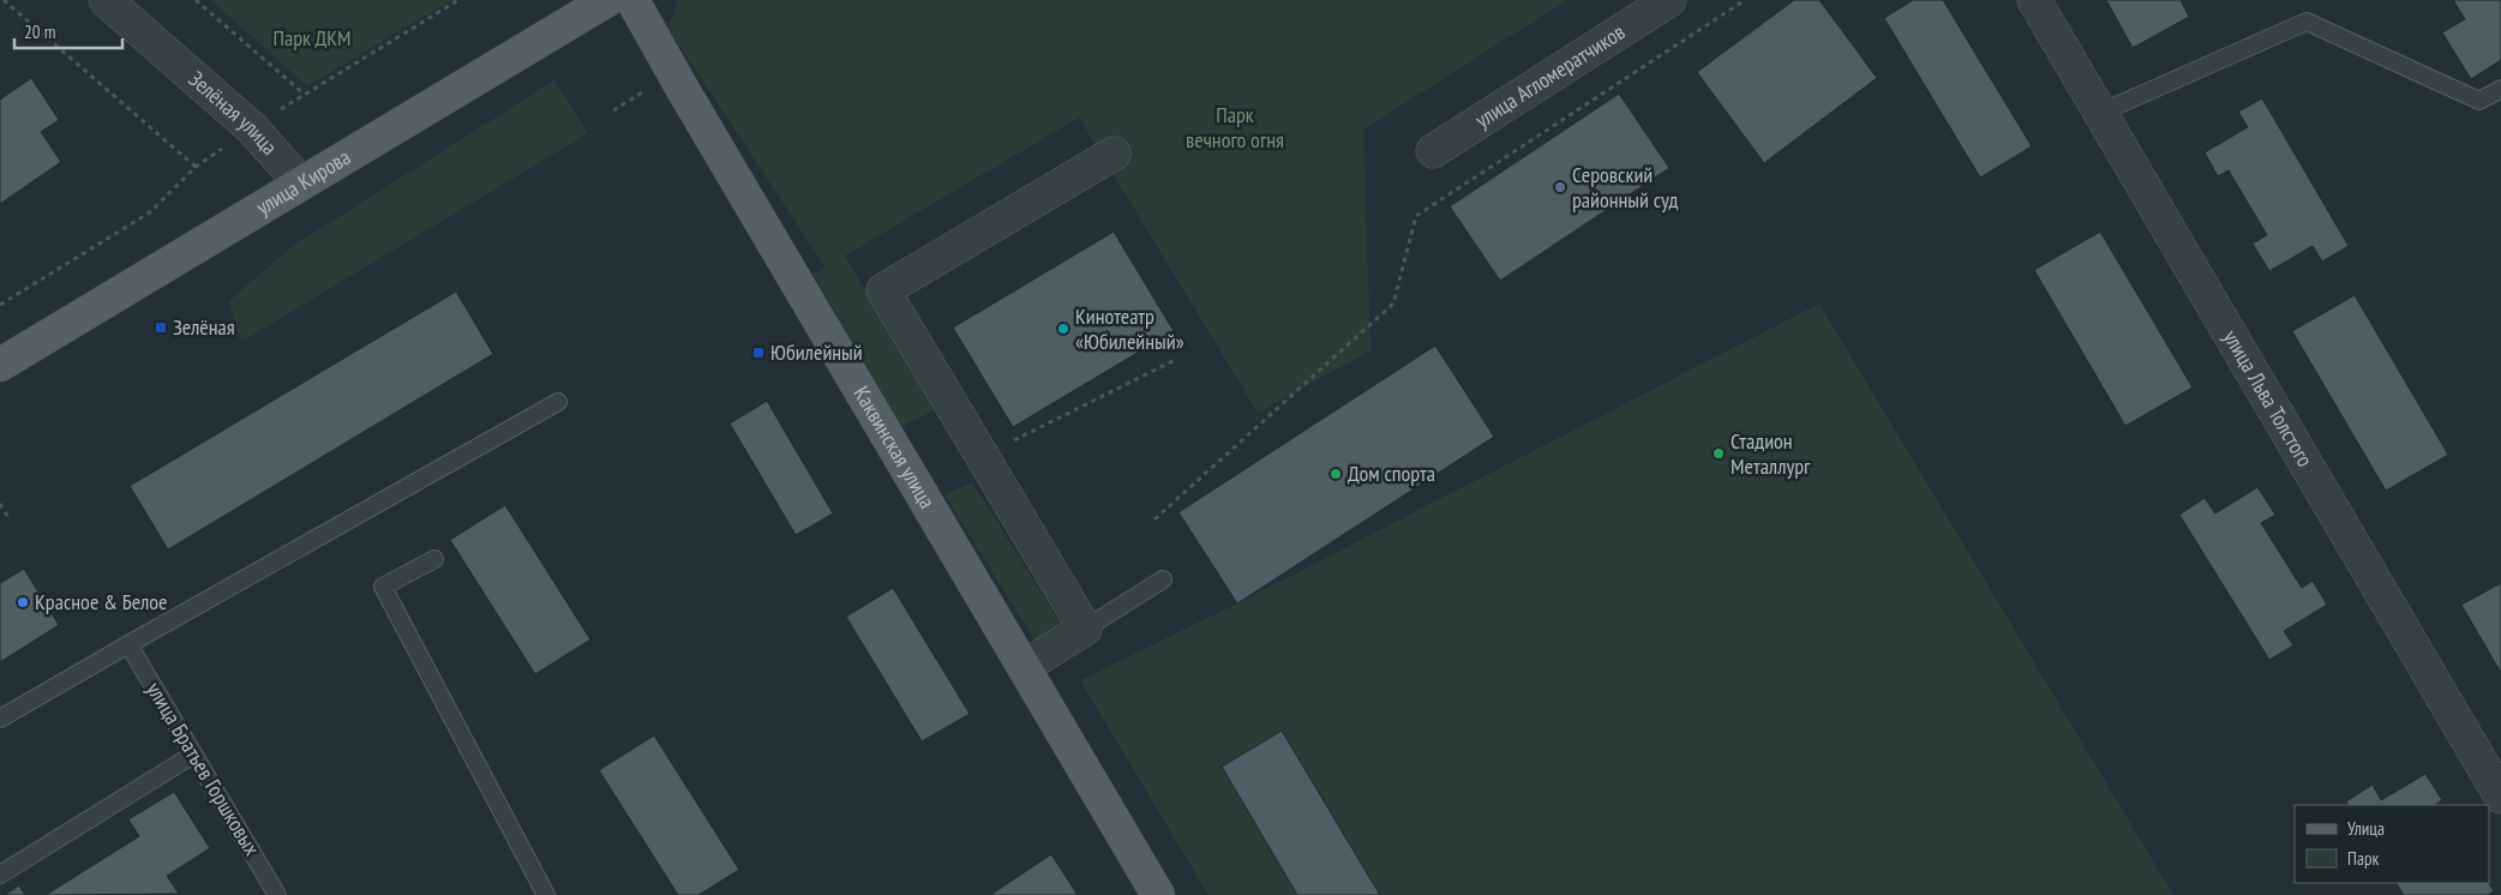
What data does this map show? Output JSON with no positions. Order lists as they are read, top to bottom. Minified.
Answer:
{"streets":{"main road":["улица Кирова","Каквинская улица"],"street":["улица Агломератчиков","Зелёная улица","улица Льва Толстого"],"lane":["улица Братьев Горшковых"]},"crossings":[["Зелёная улица","улица Кирова"]],"parks":["Парк ДКМ","Парк вечного огня"],"places":{"other":["Серовский районный суд","Кинотеатр «Юбилейный»","Стадион Металлург","Дом спорта","Красное & Белое"],"transit":["Зелёная","Юбилейный"]},"legend":["Улица","Парк"],"scale_bar":"20 m"}
